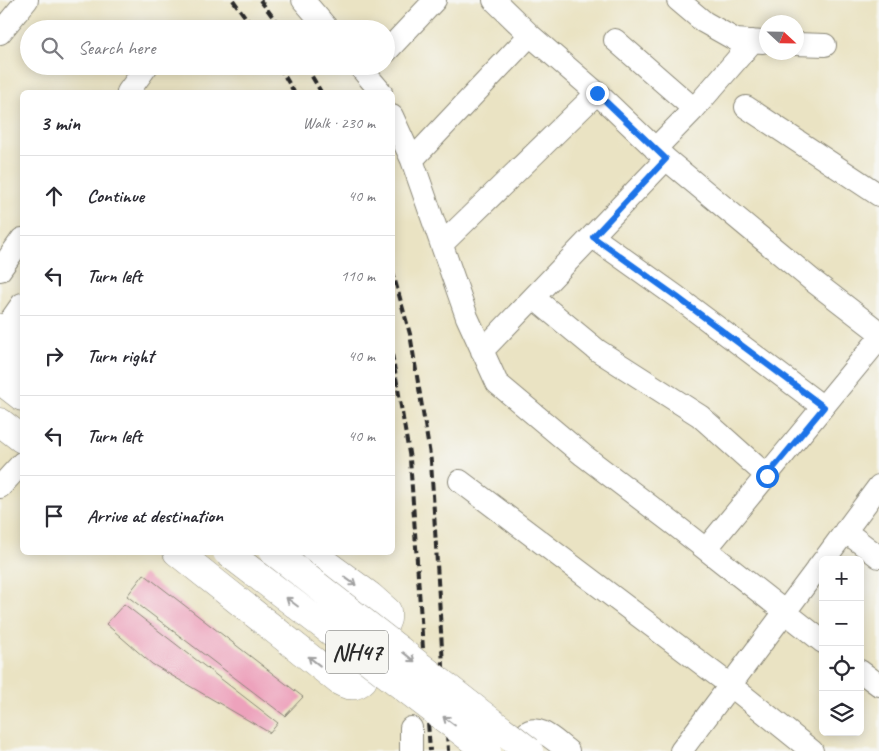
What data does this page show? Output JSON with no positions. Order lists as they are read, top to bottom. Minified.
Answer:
{"streets":{"highway":["NH47"]},"north":"right","page":{"search":"Search here","heading":["3 min","Walk · 230 m"],"list":[["Continue","40 m"],["Turn left","110 m"],["Turn right","40 m"],["Turn left","40 m"],"Arrive at destination"],"map_buttons":["+","−"]}}
